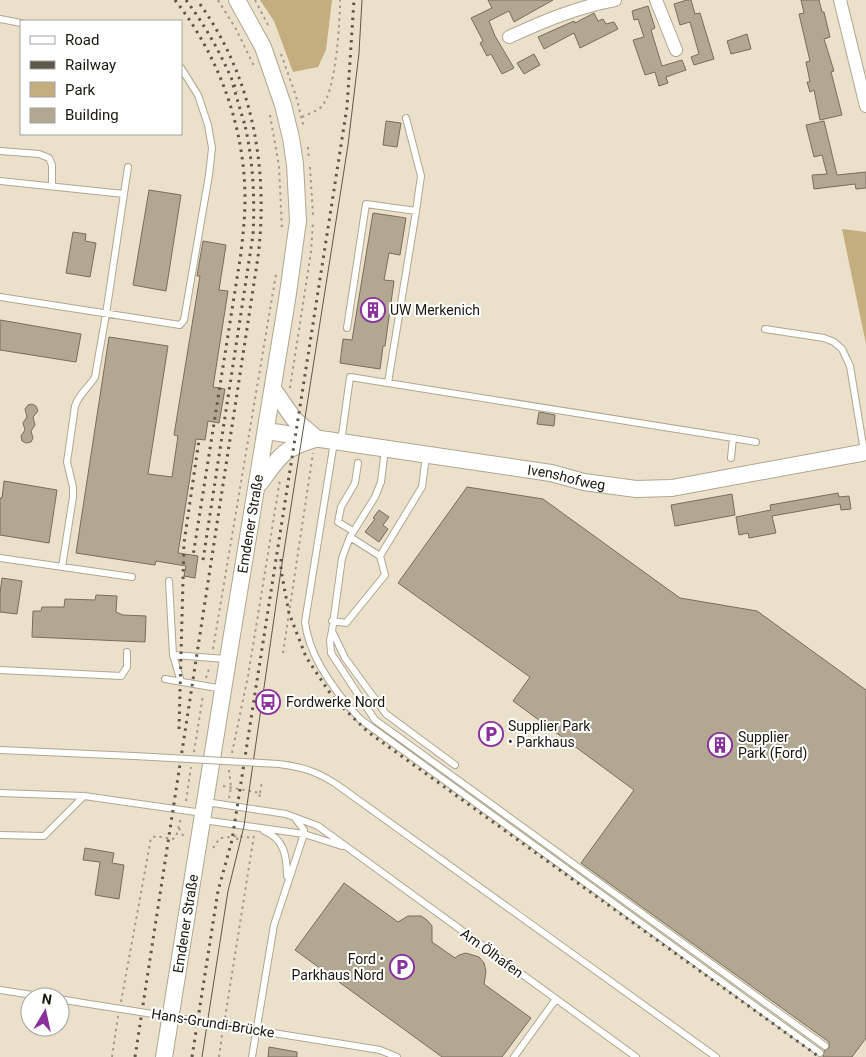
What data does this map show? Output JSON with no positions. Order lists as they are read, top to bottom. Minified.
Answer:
{"streets":{"street":["Ivenshofweg","Emdener Straße"],"lane":["Am Ölhafen","Hans-Grundi-Brücke"]},"crossings":[["Ivenshofweg","Emdener Straße"],["Emdener Straße","Am Ölhafen"]],"places":{"building":["UW Merkenich","Supplier Park (Ford)"],"bus stop":["Fordwerke Nord"],"parking":["Supplier Park • Parkhaus","Ford • Parkhaus Nord"]},"legend":["Road","Railway","Park","Building"],"north":"top"}
